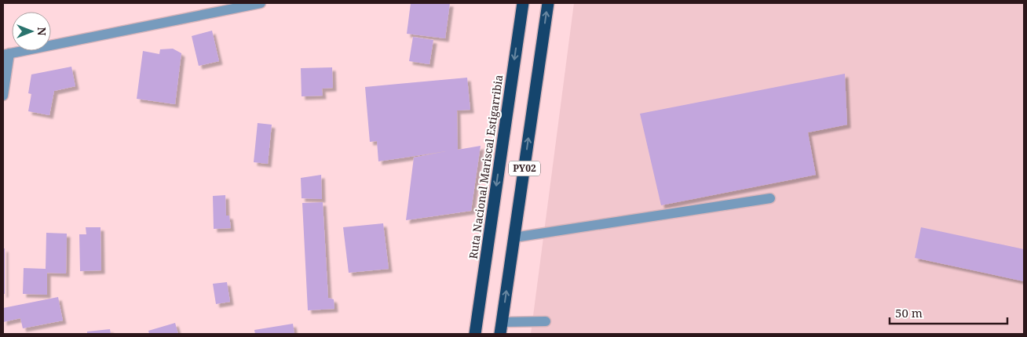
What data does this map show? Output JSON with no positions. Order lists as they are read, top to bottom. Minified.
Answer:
{"streets":{"highway":["Ruta Nacional Mariscal Estigarribia","PY02"]},"scale_bar":"50 m","north":"right"}
